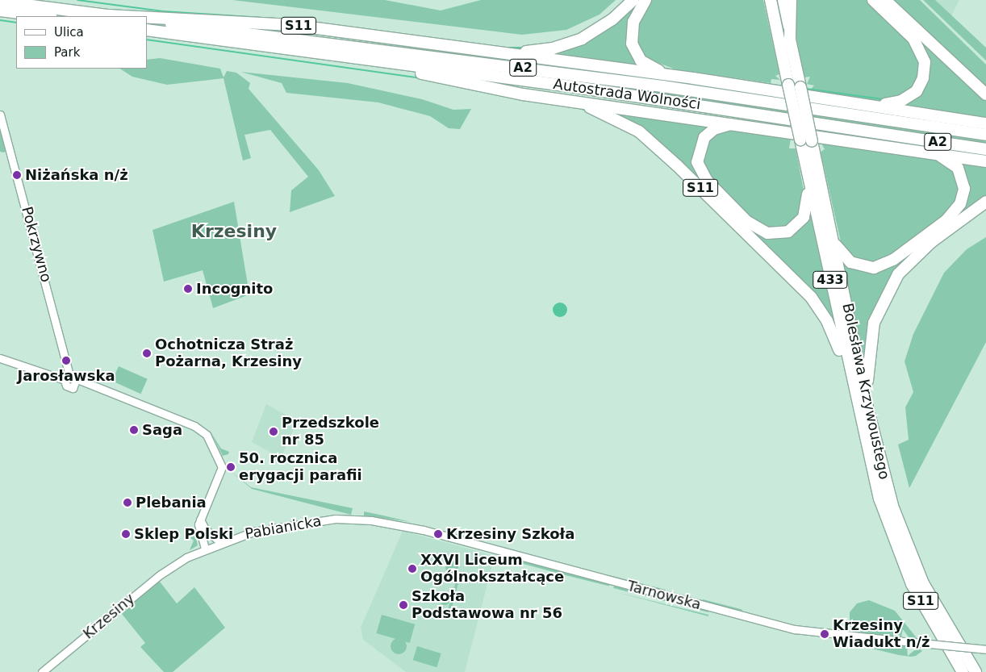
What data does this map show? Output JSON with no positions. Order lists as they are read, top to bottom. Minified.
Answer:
{"streets":{"highway":["S11","A2","Autostrada Wolności","433","Bolesława Krzywoustego"],"street":["Pokrzywno","Pabianicka","Tarnowska","Krzesiny"]},"crossings":[["S11","Autostrada Wolności"],["S11","Bolesława Krzywoustego"],["Pabianicka","Tarnowska"],["Pabianicka","Krzesiny"]],"districts":["Krzesiny"],"places":["Niżańska n/ż","Incognito","Ochotnicza Straż Pożarna, Krzesiny","Jarosławska","Saga","Przedszkole nr 85","50. rocznica erygacji parafii","Plebania","Sklep Polski","Krzesiny Szkoła","XXVI Liceum Ogólnokształcące","Szkoła Podstawowa nr 56","Krzesiny Wiadukt n/ż"],"legend":["Ulica","Park"]}
